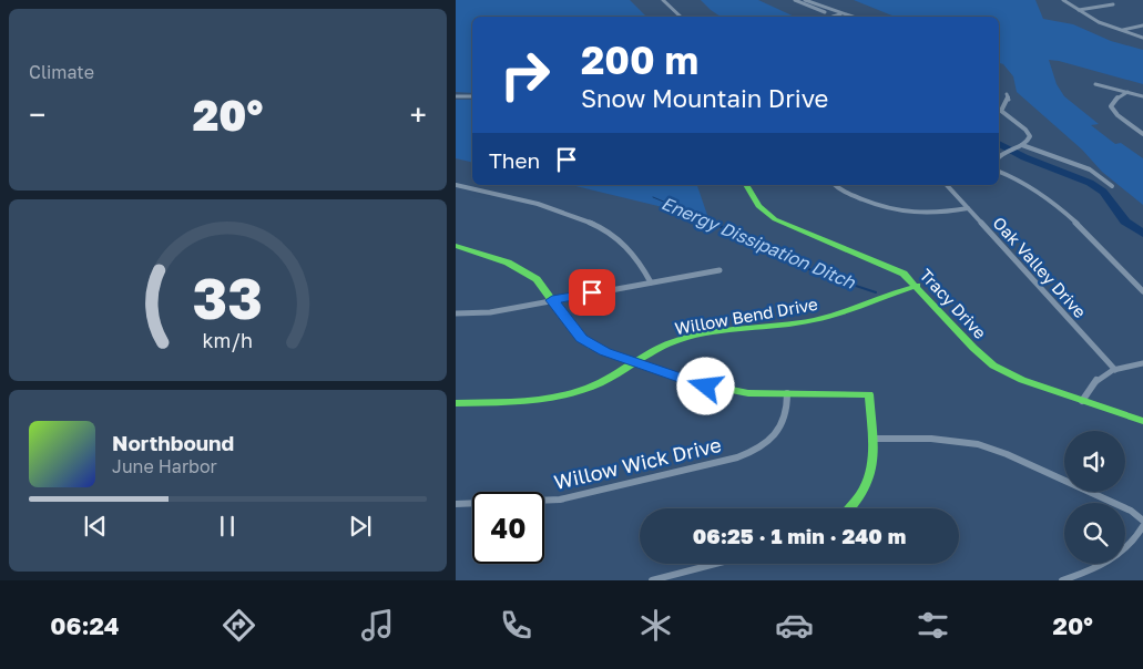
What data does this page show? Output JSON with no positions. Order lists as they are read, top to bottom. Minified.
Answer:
{"streets":{"street":["Oak Valley Drive","Tracy Drive","Willow Bend Drive","Willow Wick Drive"]},"crossings":[["Tracy Drive","Willow Bend Drive"]],"water":["Energy Dissipation Ditch"],"page":{"tile":"Climate","turn":["200 m","Snow Mountain Drive"],"heat":["−","20°","+"],"then":"Then","song":["Northbound","June Harbor"],"limit":"40","trip":"06:25 · 1 min · 240 m","tabs":["06:24","20°"],"gauge":["33","km/h"]}}
